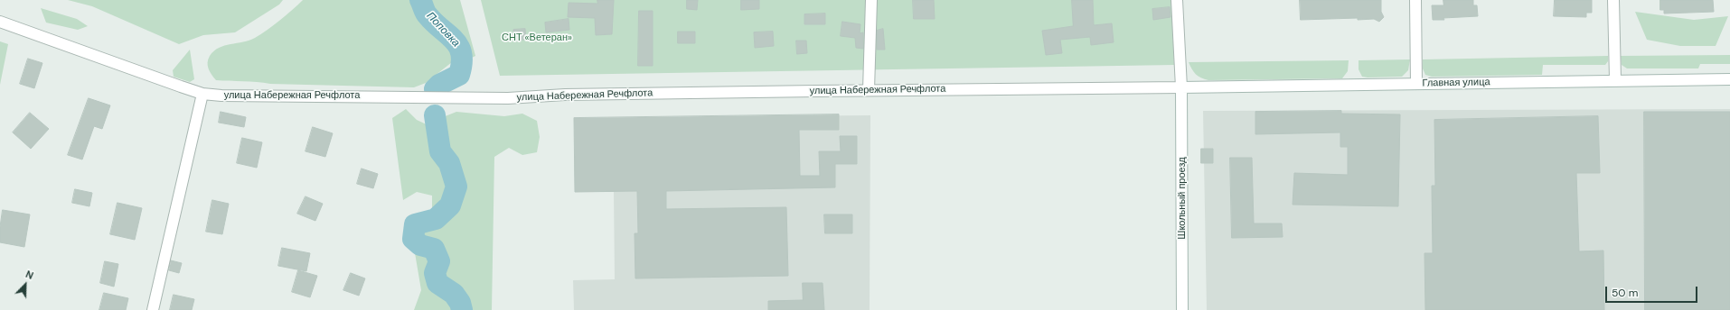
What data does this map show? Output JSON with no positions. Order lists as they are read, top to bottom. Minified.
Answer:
{"streets":{"street":["Главная улица","улица Набережная Речфлота","Школьный проезд"]},"crossings":[["Главная улица","улица Набережная Речфлота"],["Главная улица","Школьный проезд"],["улица Набережная Речфлота","Школьный проезд"]],"water":["Поповка"],"parks":["СНТ «Ветеран»"],"scale_bar":"50 m","north":"top right"}
